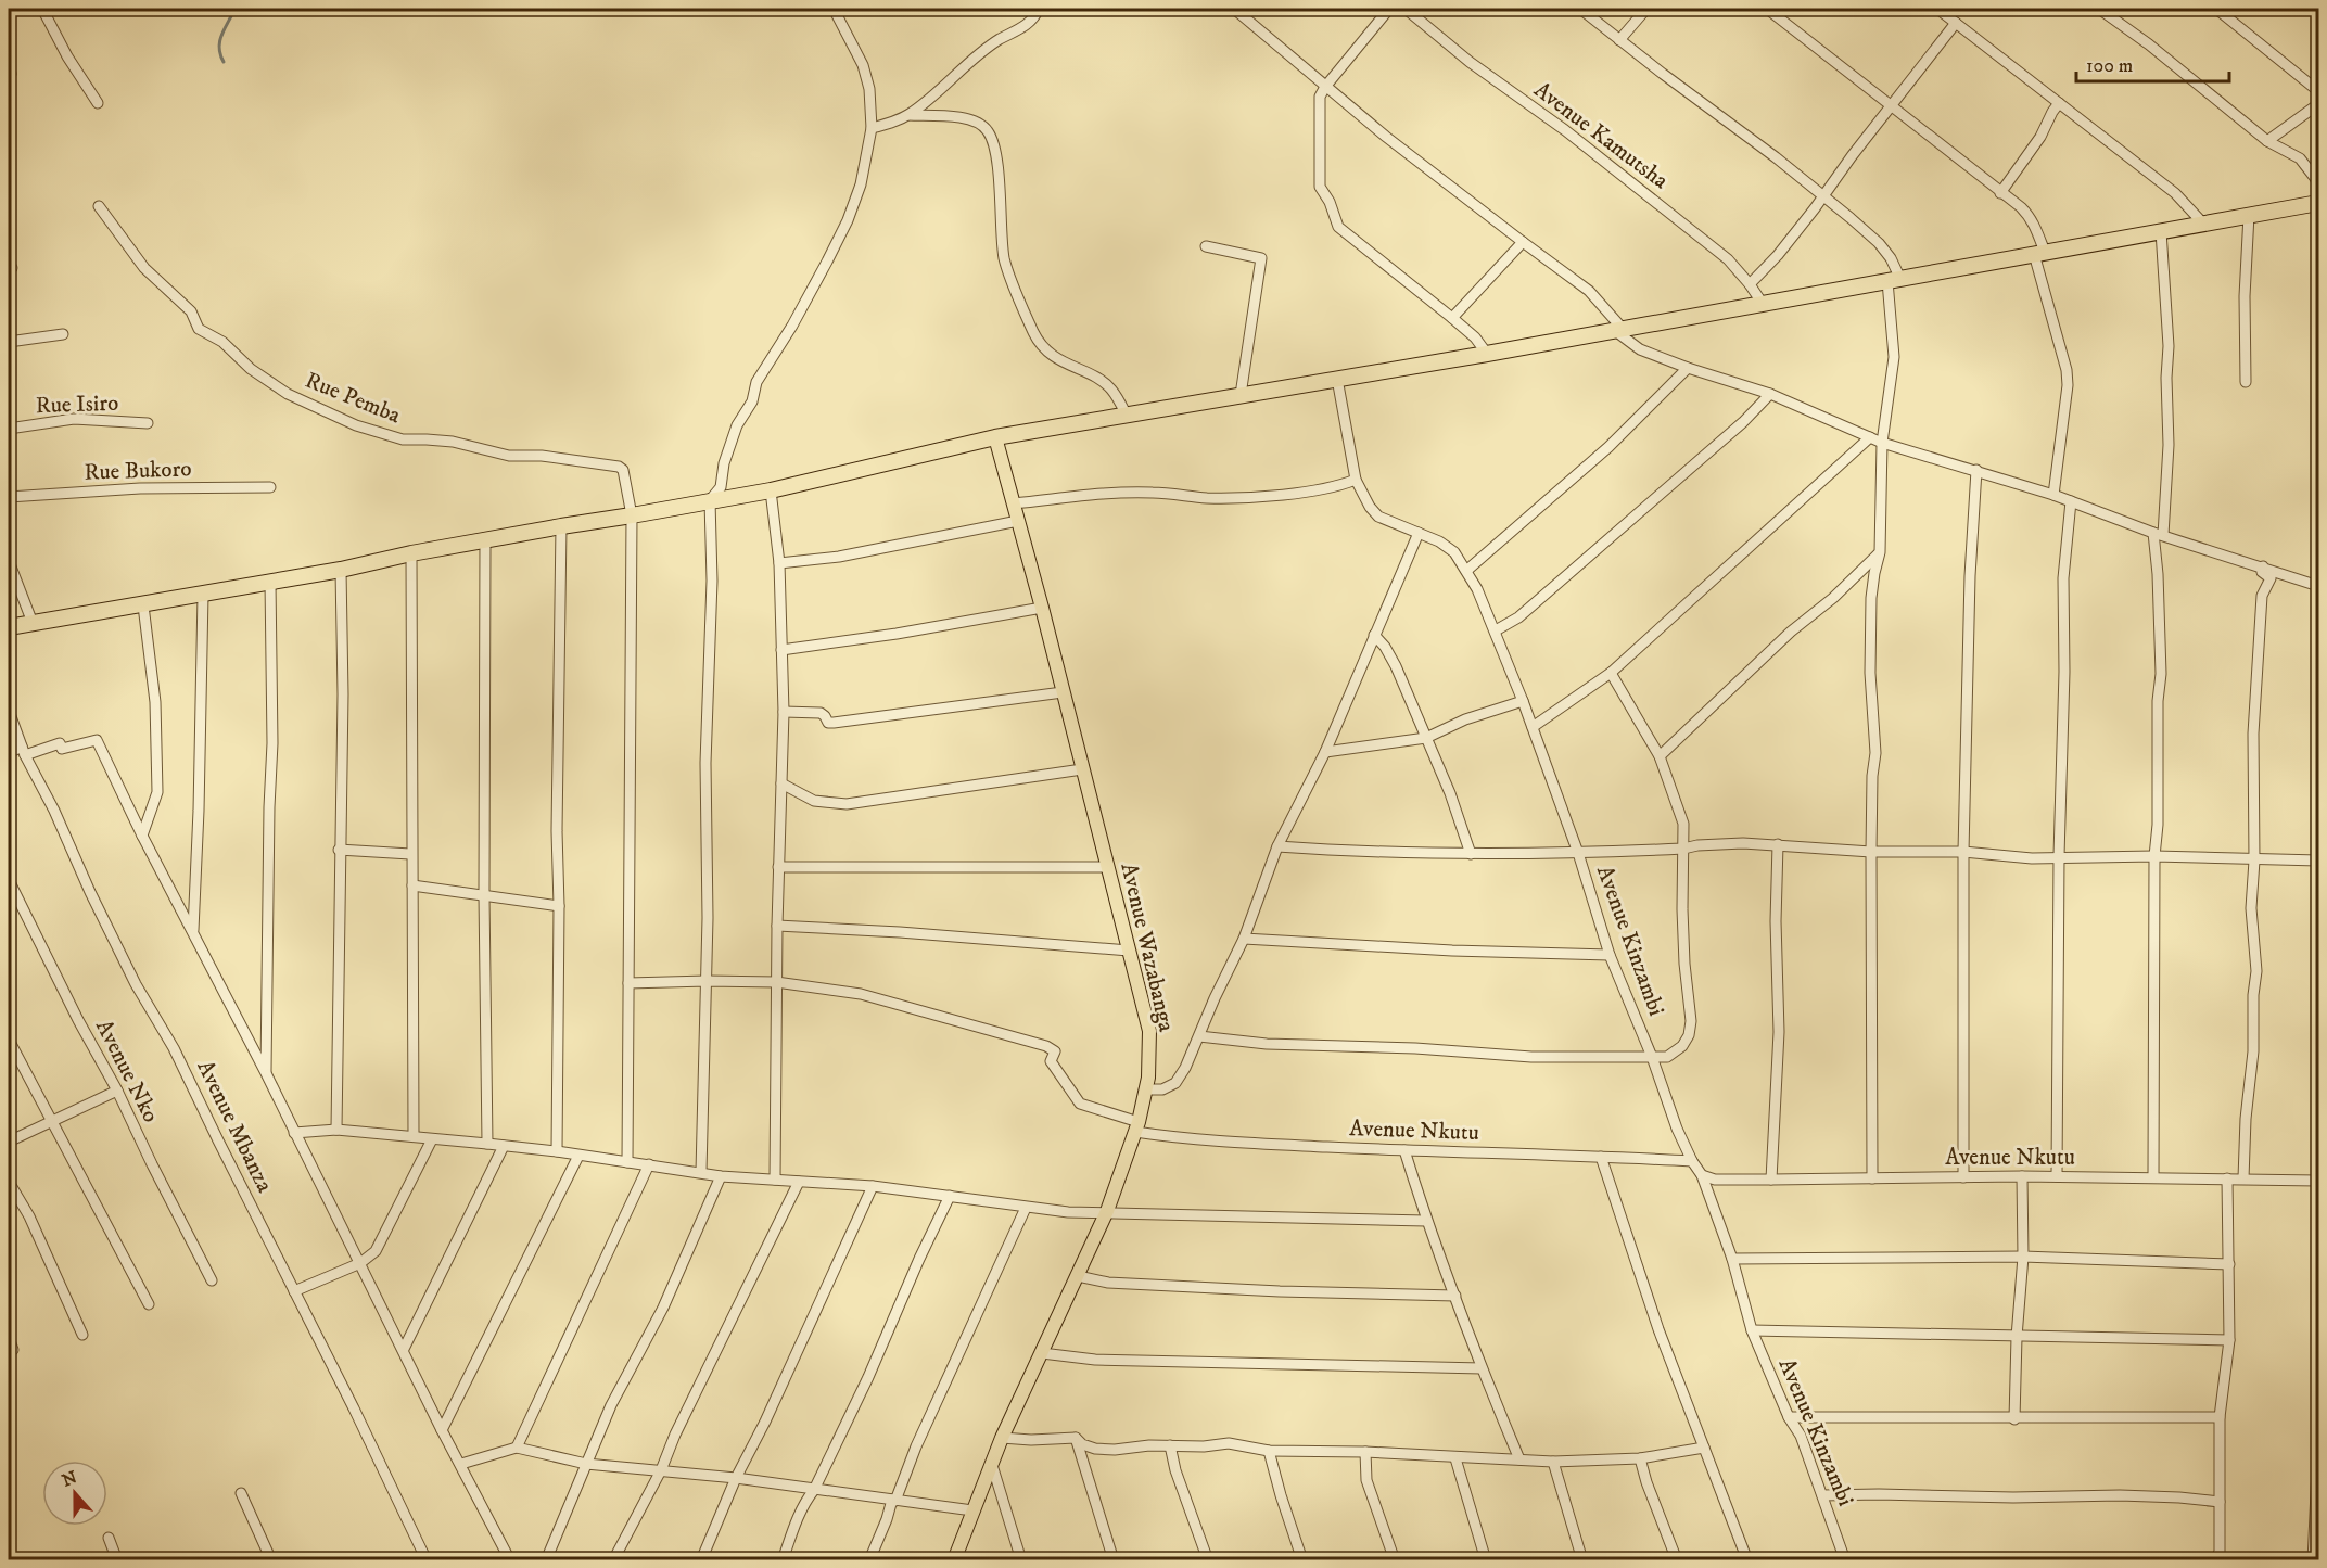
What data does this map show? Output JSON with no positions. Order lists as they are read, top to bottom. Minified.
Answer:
{"streets":{"main road":["Avenue Wazabanga"],"street":["Avenue Kamutsha","Rue Pemba","Rue Isiro","Rue Bukoro","Avenue Kinzambi","Avenue Nko","Avenue Mbanza","Avenue Nkutu"]},"crossings":[["Avenue Kinzambi","Avenue Nkutu"],["Avenue Wazabanga","Avenue Nkutu"]],"scale_bar":"100 m","north":"top"}
